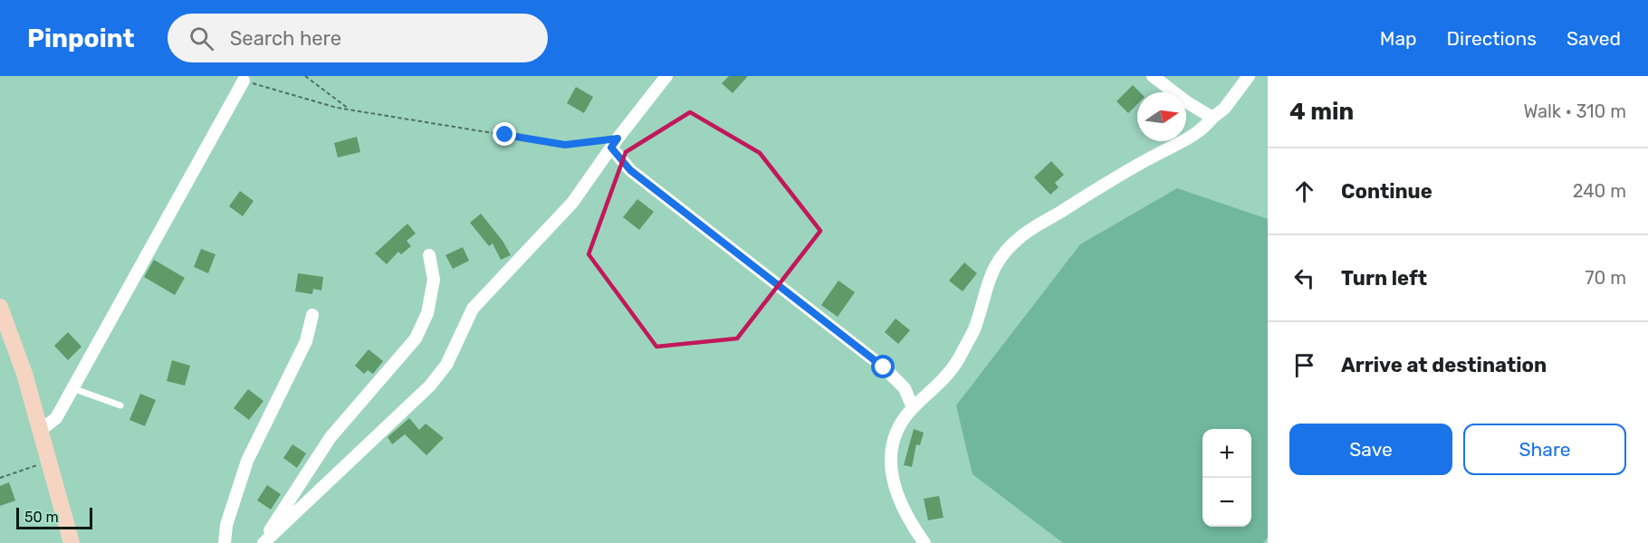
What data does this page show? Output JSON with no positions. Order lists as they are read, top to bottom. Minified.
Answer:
{"scale_bar":"50 m","north":"right","page":{"header":"Pinpoint","search":"Search here","nav":["Map","Directions","Saved"],"heading":["4 min","Walk · 310 m"],"list":[["Continue","240 m"],["Turn left","70 m"],"Arrive at destination"],"buttons":["Save","Share"],"map_buttons":["+","−"],"scale":"50 m"}}
